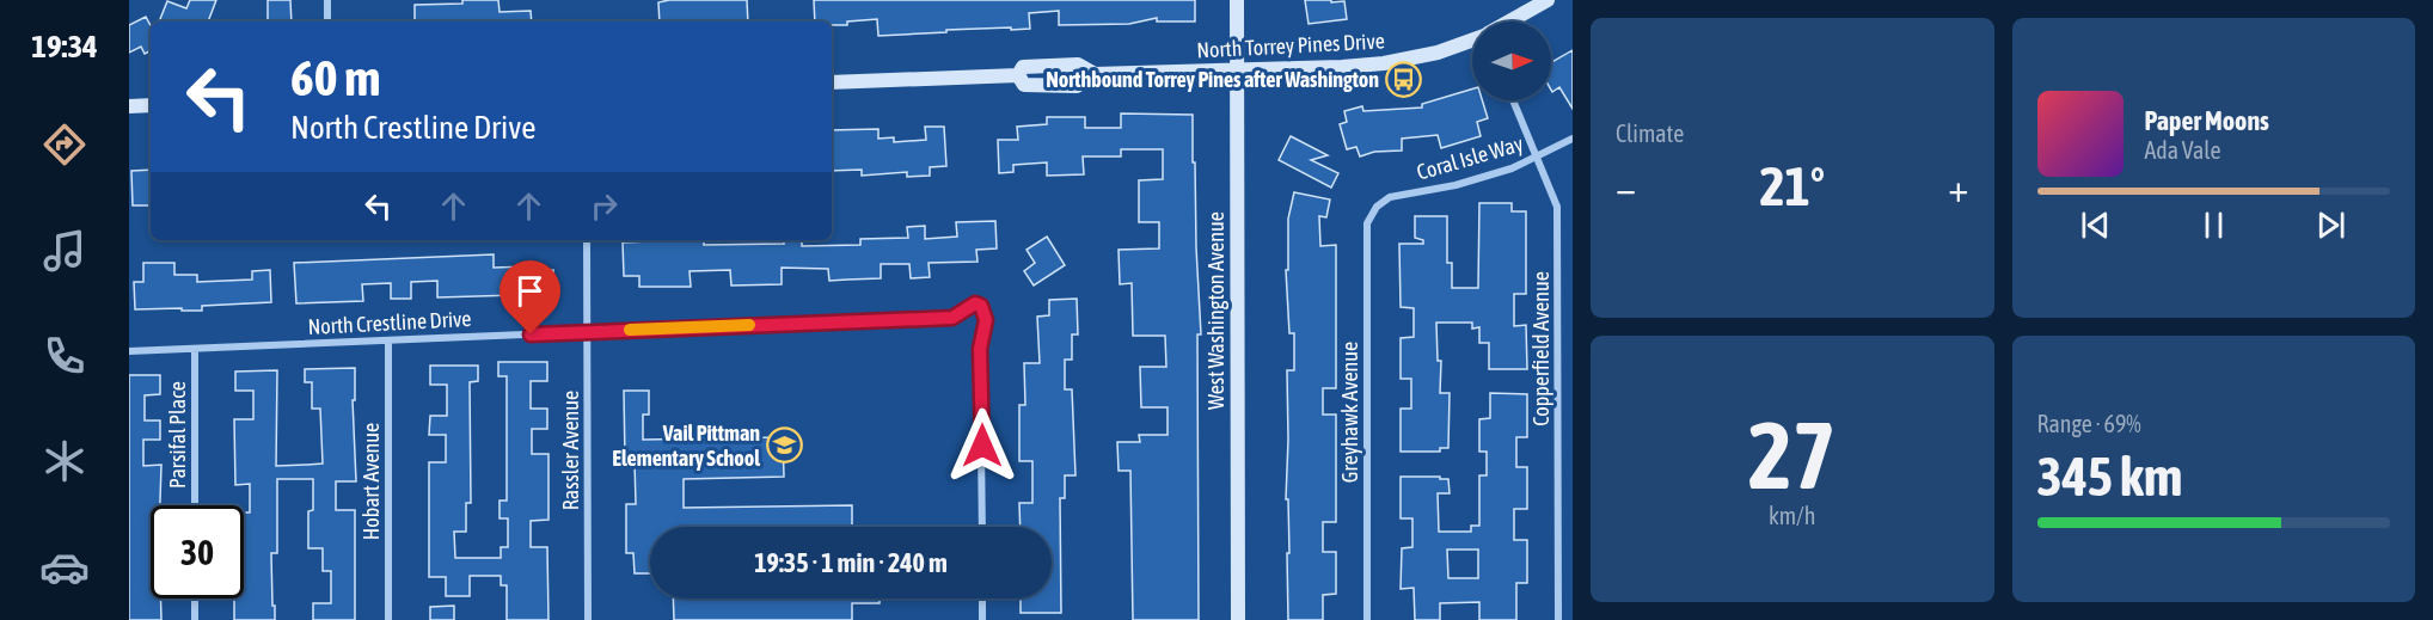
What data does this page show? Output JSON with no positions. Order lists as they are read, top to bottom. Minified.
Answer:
{"streets":{"main road":["North Torrey Pines Drive","West Washington Avenue"],"street":["Coral Isle Way","North Crestline Drive","Copperfield Avenue","Greyhawk Avenue","Parsifal Place","Rassler Avenue","Hobart Avenue"]},"crossings":[["North Torrey Pines Drive","West Washington Avenue"],["Coral Isle Way","Copperfield Avenue"],["Coral Isle Way","Greyhawk Avenue"],["North Crestline Drive","Parsifal Place"],["North Crestline Drive","Rassler Avenue"],["North Crestline Drive","Hobart Avenue"]],"places":{"bus stop":["Northbound Torrey Pines after Washington"],"school or university":["Vail Pittman Elementary School"]},"north":"right","page":{"tabs":"19:34","tile":["Climate",["27","km/h"],["Range · 69%","345 km"]],"turn":["60 m","North Crestline Drive"],"song":["Paper Moons","Ada Vale"],"heat":["−","21°","+"],"limit":"30","trip":"19:35 · 1 min · 240 m"}}
